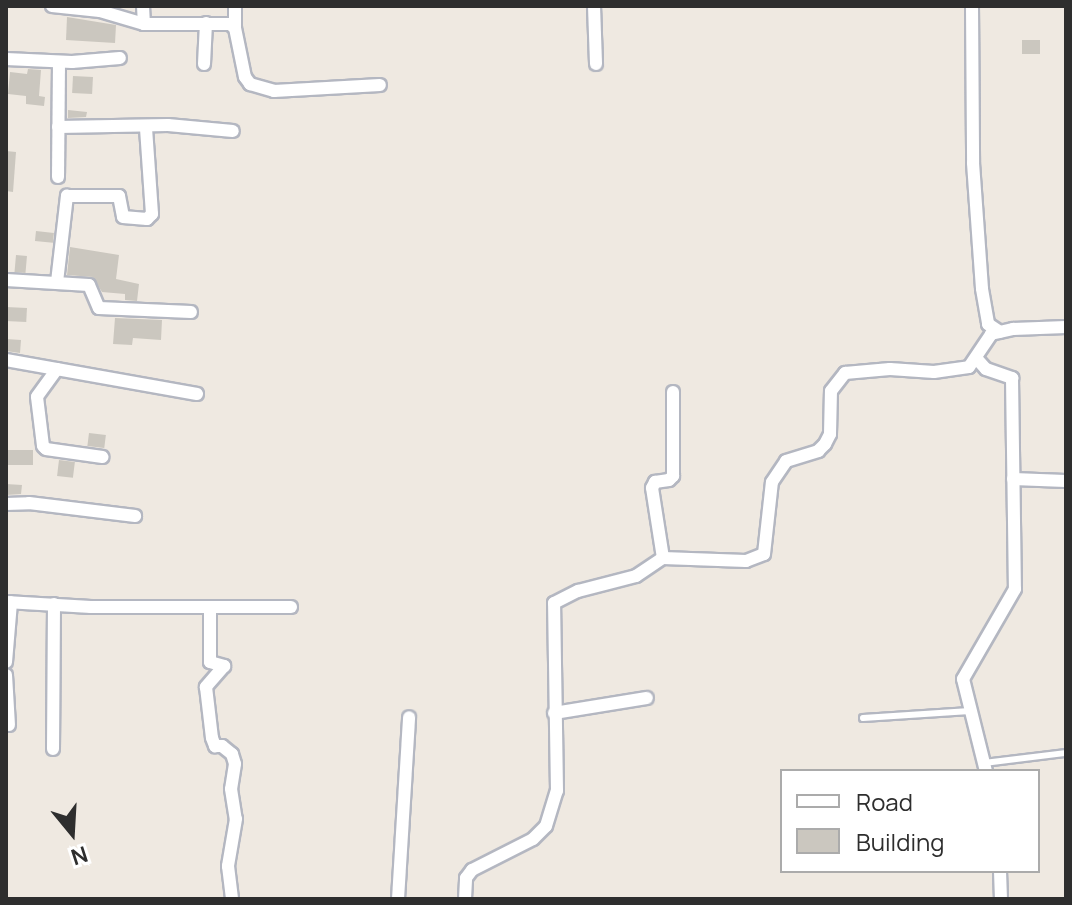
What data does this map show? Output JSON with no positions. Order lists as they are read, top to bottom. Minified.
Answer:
{"legend":["Road","Building"],"north":"bottom"}
